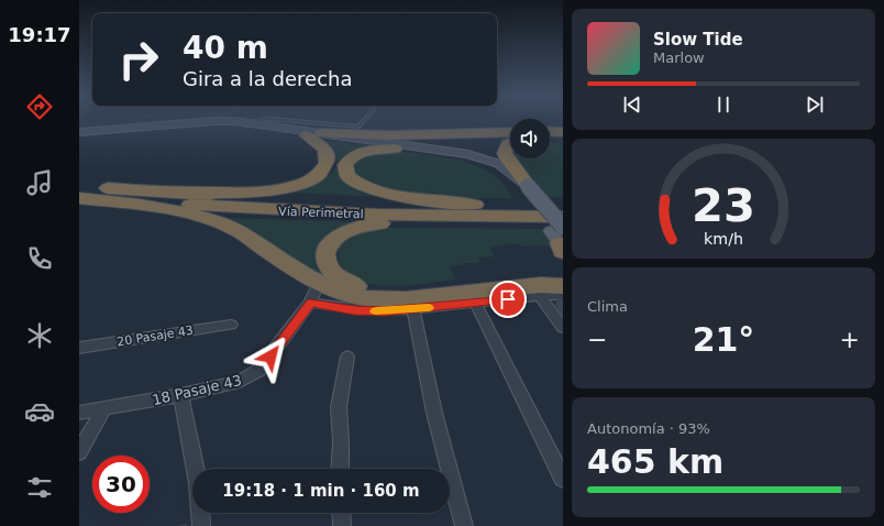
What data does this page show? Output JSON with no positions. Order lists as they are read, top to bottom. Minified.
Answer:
{"streets":{"highway":["Vía Perimetral"],"street":["20 Pasaje 43","18 Pasaje 43"]},"page":{"tabs":"19:17","turn":["40 m","Gira a la derecha"],"song":["Slow Tide","Marlow"],"tile":["Clima",["Autonomía · 93%","465 km"]],"heat":["−","21°","+"],"limit":"30","trip":"19:18 · 1 min · 160 m","gauge":["23","km/h"]}}
